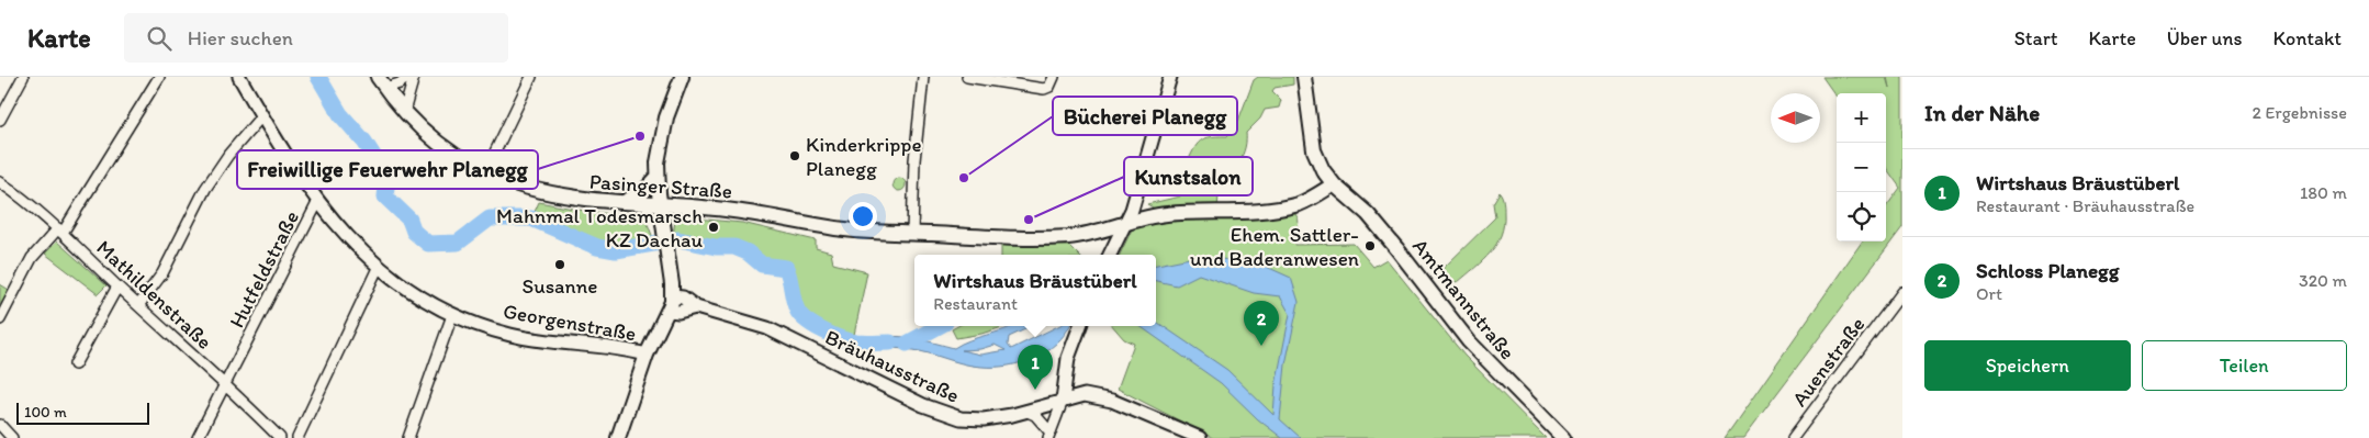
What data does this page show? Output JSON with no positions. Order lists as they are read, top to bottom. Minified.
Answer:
{"streets":{"main road":["Pasinger Straße","Amtmannstraße"],"street":["Hutfeldstraße","Mathildenstraße","Georgenstraße","Auenstraße","Bräuhausstraße"]},"crossings":[["Pasinger Straße","Amtmannstraße"],["Hutfeldstraße","Mathildenstraße"],["Hutfeldstraße","Georgenstraße"]],"places":["Freiwillige Feuerwehr Planegg","Kinderkrippe Planegg","Bücherei Planegg","Kunstsalon","Mahnmal Todesmarsch KZ Dachau","Ehem. Sattler- und Baderanwesen","Susanne"],"scale_bar":"100 m","north":"left","page":{"header":"Karte","search":"Hier suchen","nav":["Start","Karte","Über uns","Kontakt"],"heading":["In der Nähe","2 Ergebnisse"],"map_buttons":["+","−"],"list":[{"mark":"1","name":"Wirtshaus Bräustüberl","note":"Restaurant · Bräuhausstraße","value":"180 m"},{"mark":"2","name":"Schloss Planegg","note":"Ort","value":"320 m"}],"popup":["Wirtshaus Bräustüberl","Restaurant"],"pins":["2","1"],"buttons":["Speichern","Teilen"],"scale":"100 m"}}
